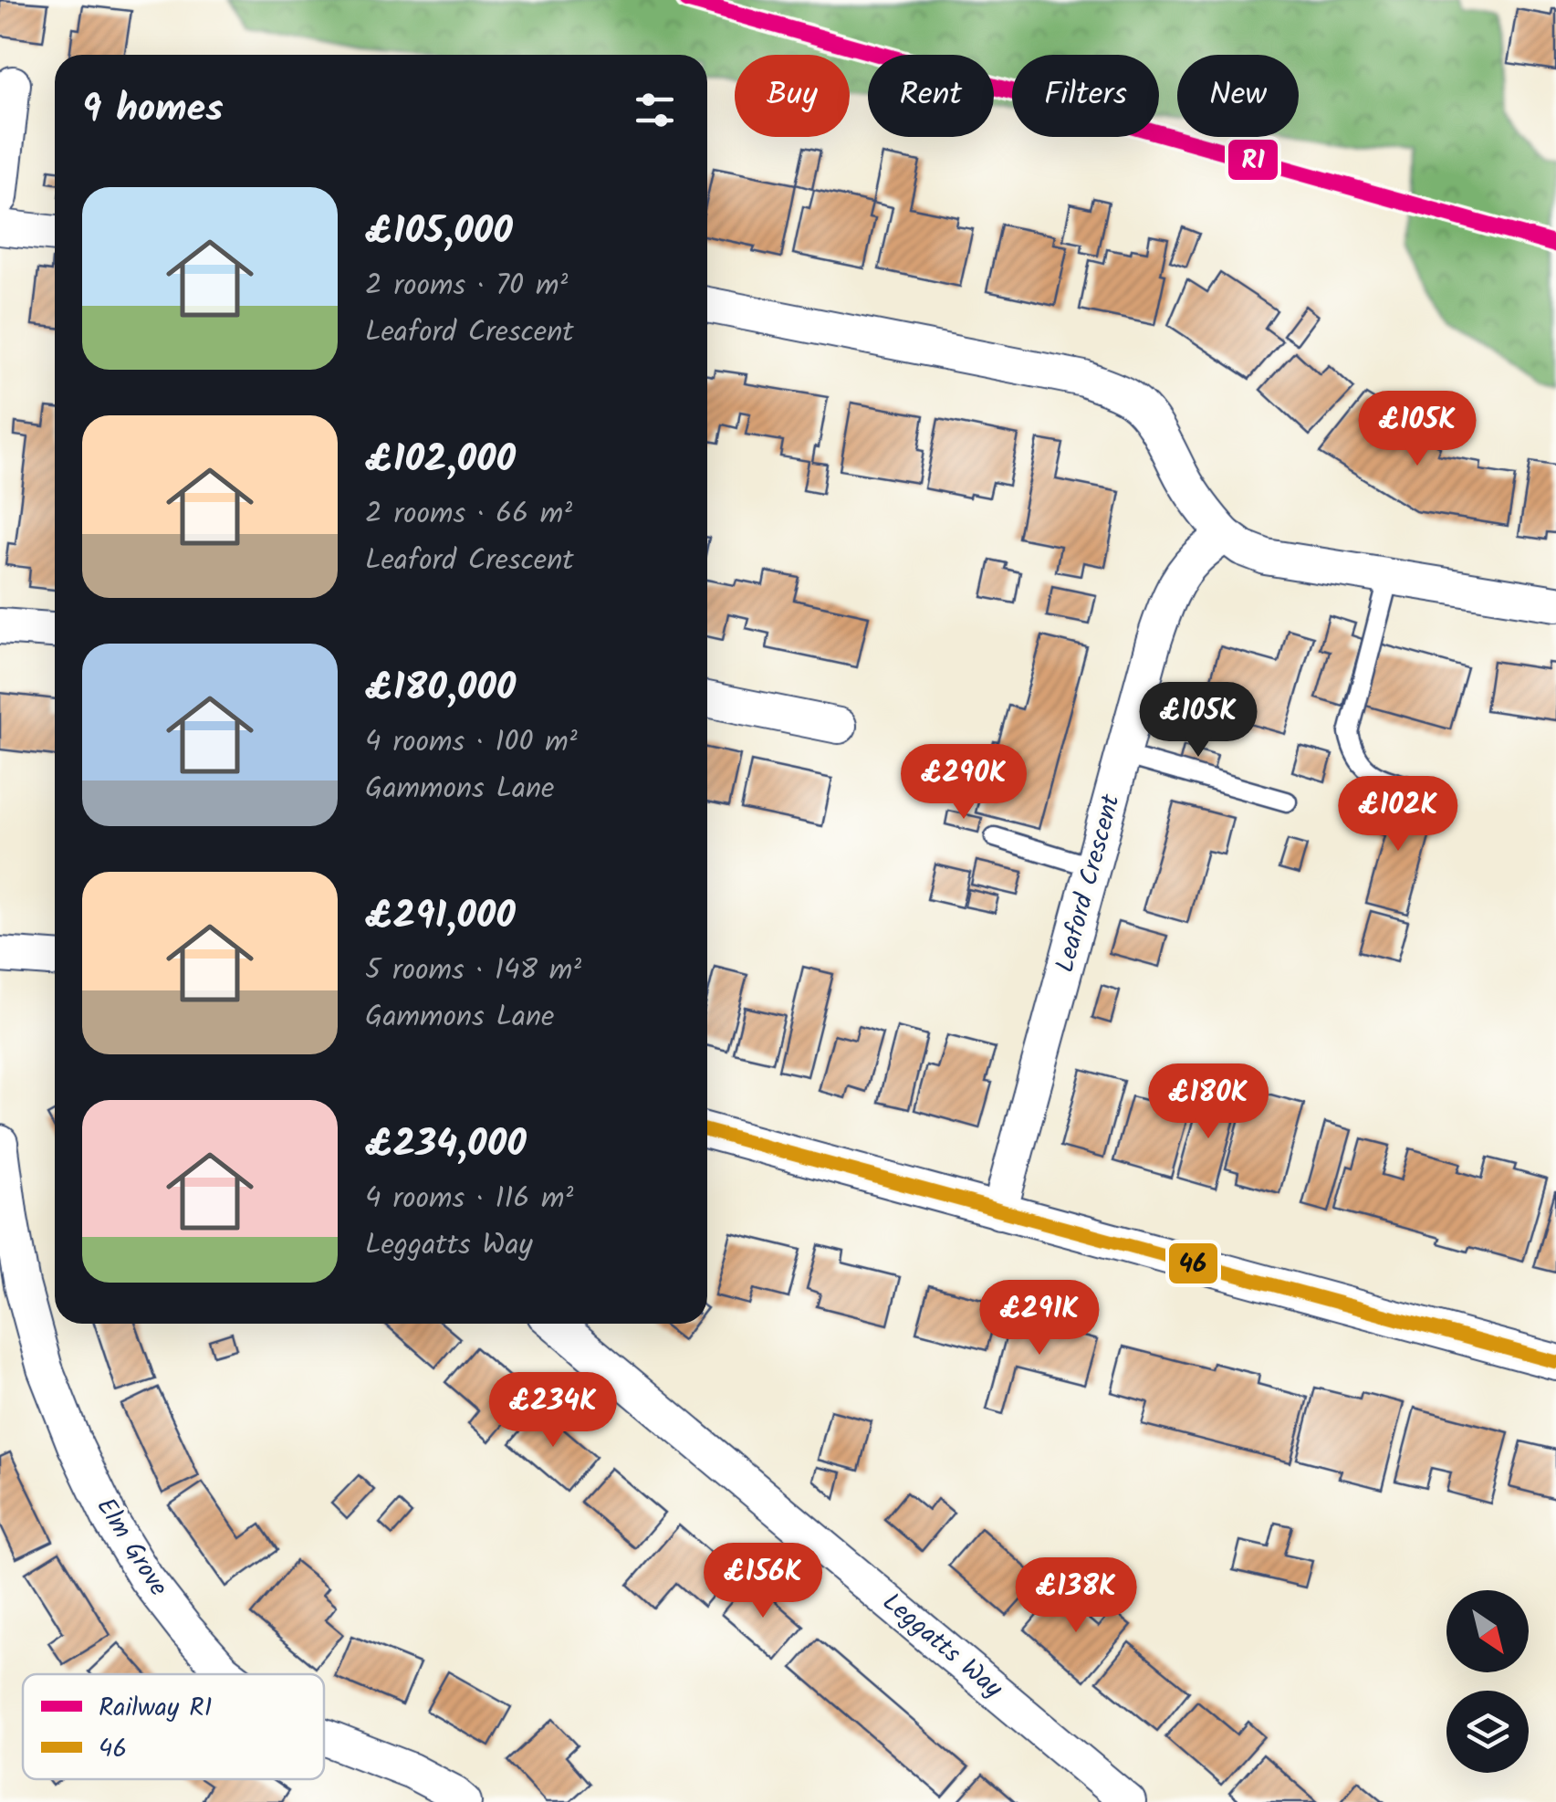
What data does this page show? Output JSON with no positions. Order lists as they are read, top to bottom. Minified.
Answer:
{"streets":{"street":["Leaford Crescent","Elm Grove","Leggatts Way"]},"lines":["rail line R1","transit line 46"],"legend":["Railway R1","46"],"north":"bottom right","page":{"chip":["Buy","Rent","Filters","New"],"heading":"9 homes","list":[{"name":"£105,000","note":"2 rooms · 70 m² · Leaford Crescent"},{"name":"£102,000","note":"2 rooms · 66 m² · Leaford Crescent"},{"name":"£180,000","note":"4 rooms · 100 m² · Gammons Lane"},{"name":"£291,000","note":"5 rooms · 148 m² · Gammons Lane"},{"name":"£234,000","note":"4 rooms · 116 m² · Leggatts Way"}],"price":["£105K","£105K","£290K","£102K","£180K","£291K","£234K","£156K","£138K"]}}
